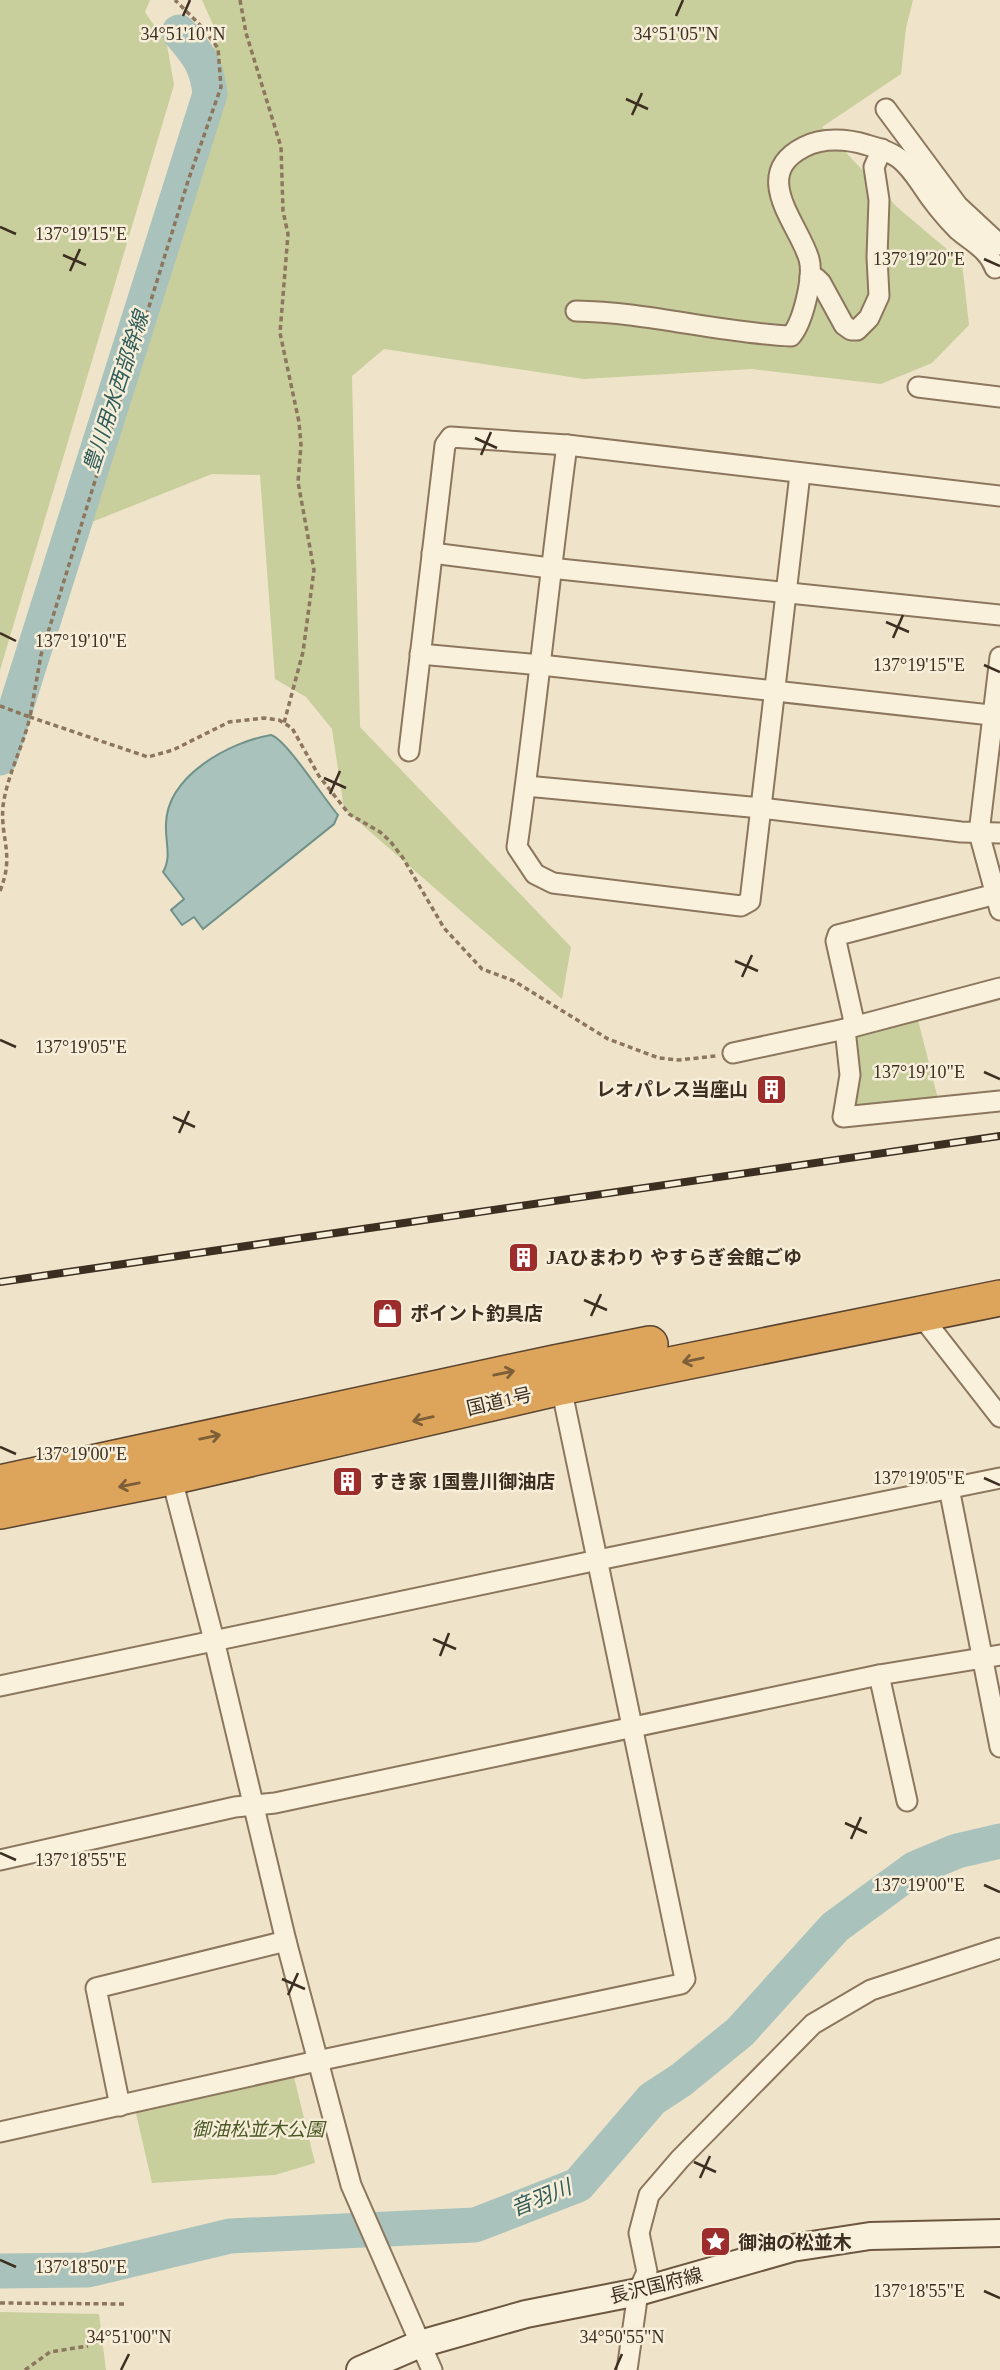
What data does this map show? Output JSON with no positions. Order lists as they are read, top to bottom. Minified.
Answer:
{"streets":{"highway":["国道1号"],"main road":["長沢国府線"]},"water":["豊川用水西部幹線","音羽川"],"parks":["御油松並木公園"],"places":{"building":["レオパレス当座山","JAひまわり やすらぎ会館ごゆ","すき家 1国豊川御油店"],"shop":["ポイント釣具店"],"place":["御油の松並木"]},"coordinates":["34°51'10\"N","34°51'05\"N","137°19'15\"E","137°19'20\"E","137°19'10\"E","137°19'05\"E","137°19'00\"E","137°18'55\"E","137°18'50\"E","34°51'00\"N","34°50'55\"N"]}
